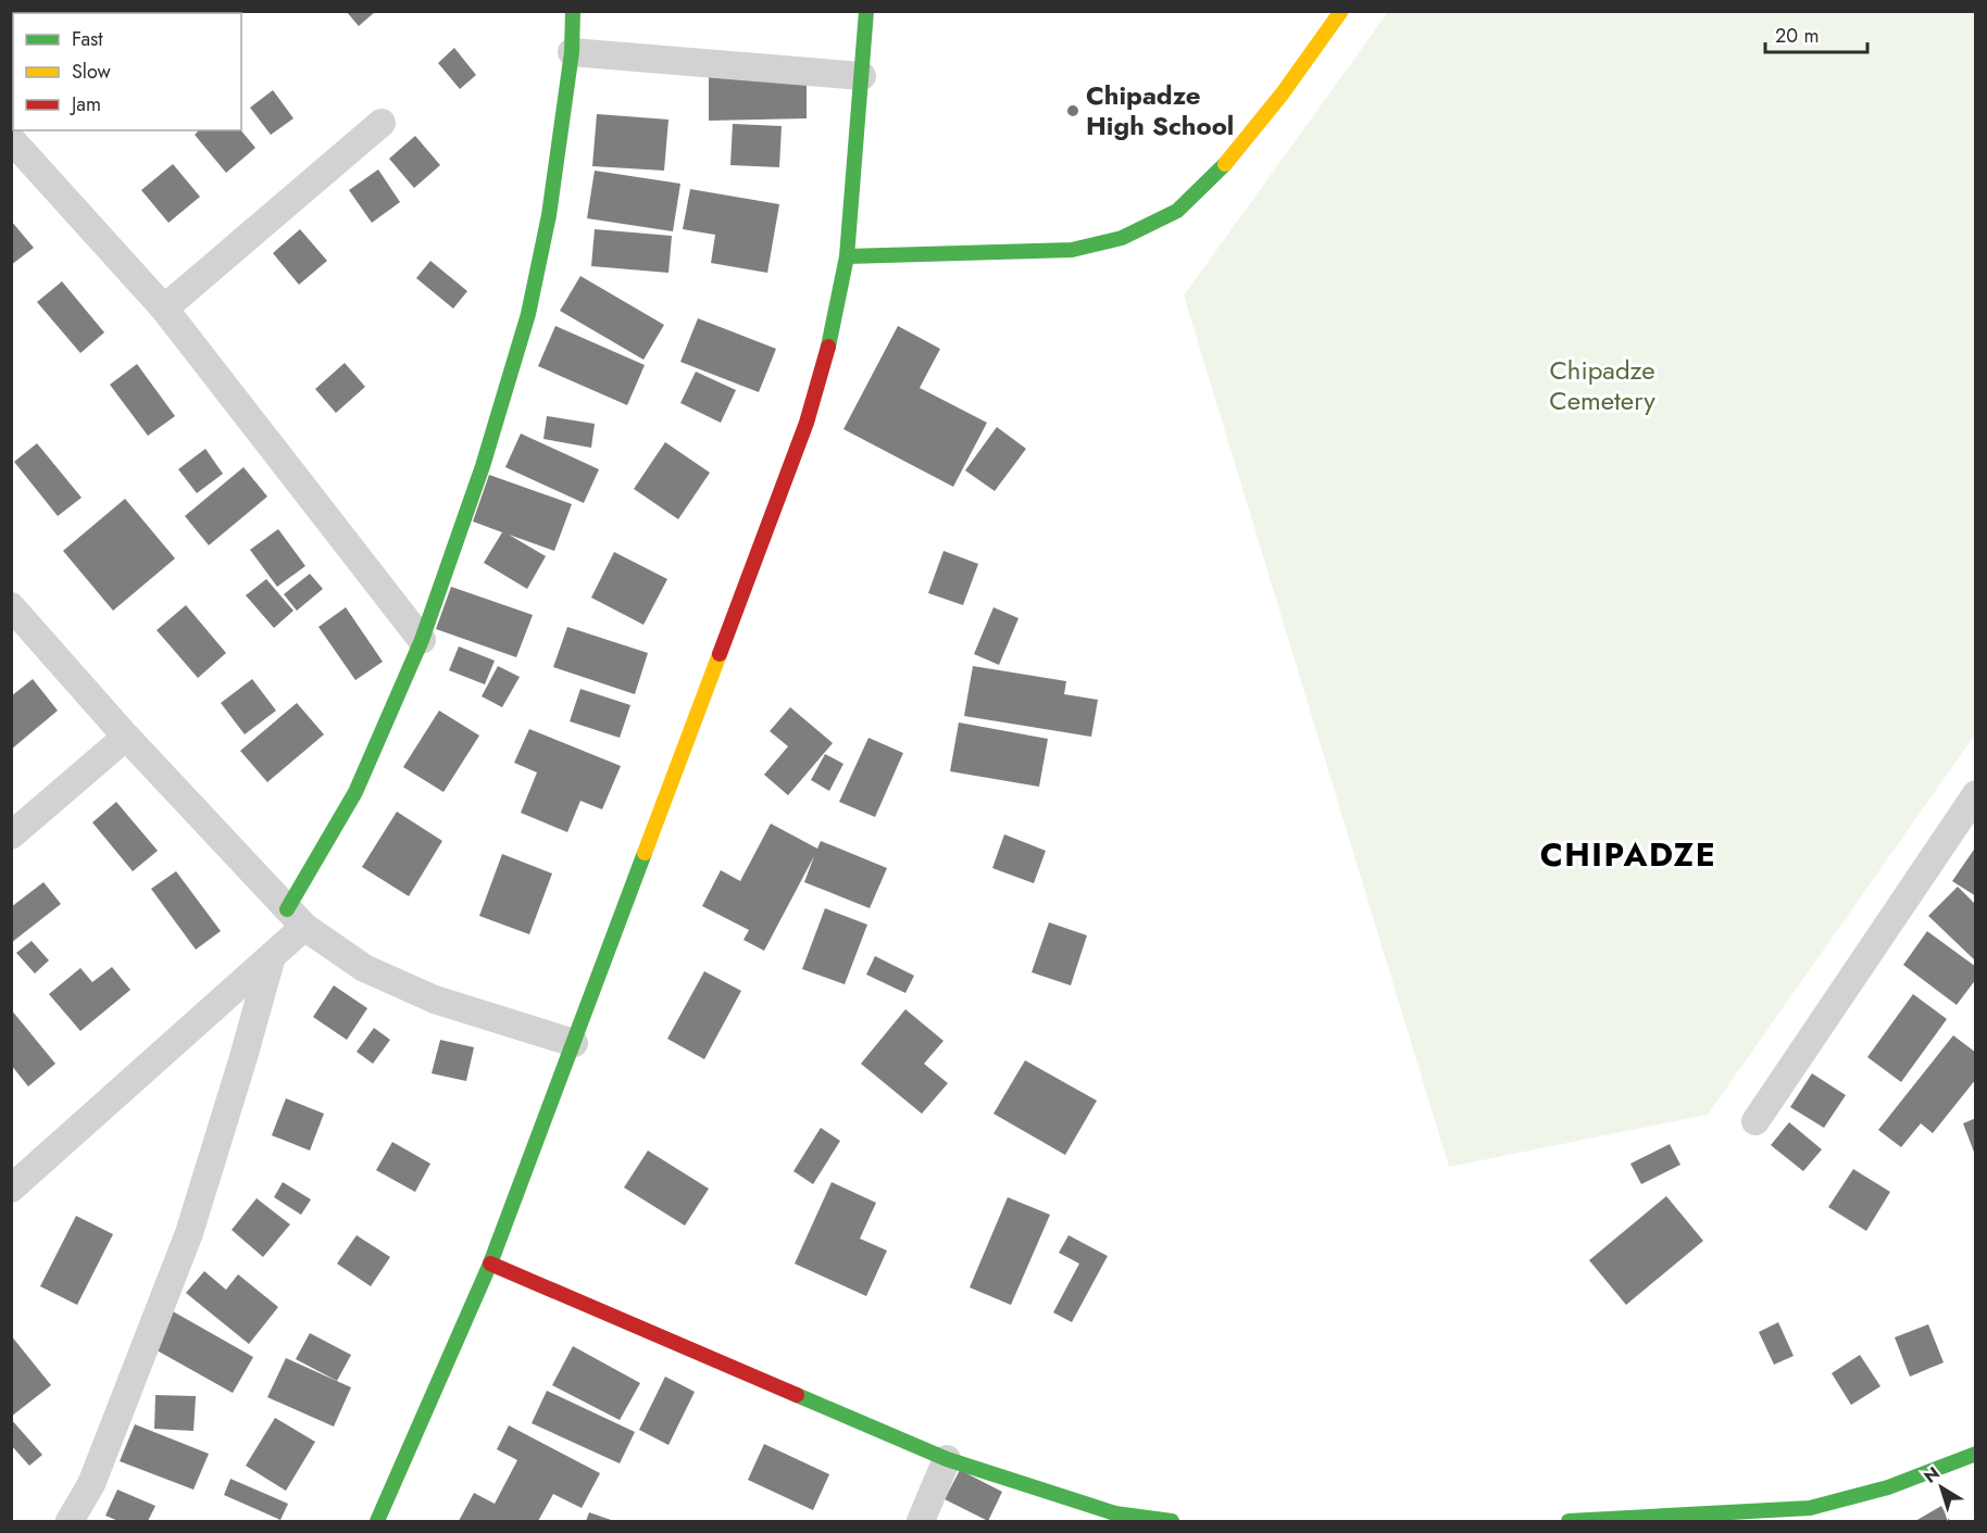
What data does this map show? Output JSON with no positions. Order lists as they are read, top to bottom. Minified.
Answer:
{"districts":["CHIPADZE"],"parks":["Chipadze Cemetery"],"places":["Chipadze High School"],"legend":["Fast","Slow","Jam"],"scale_bar":"20 m","north":"top left"}
